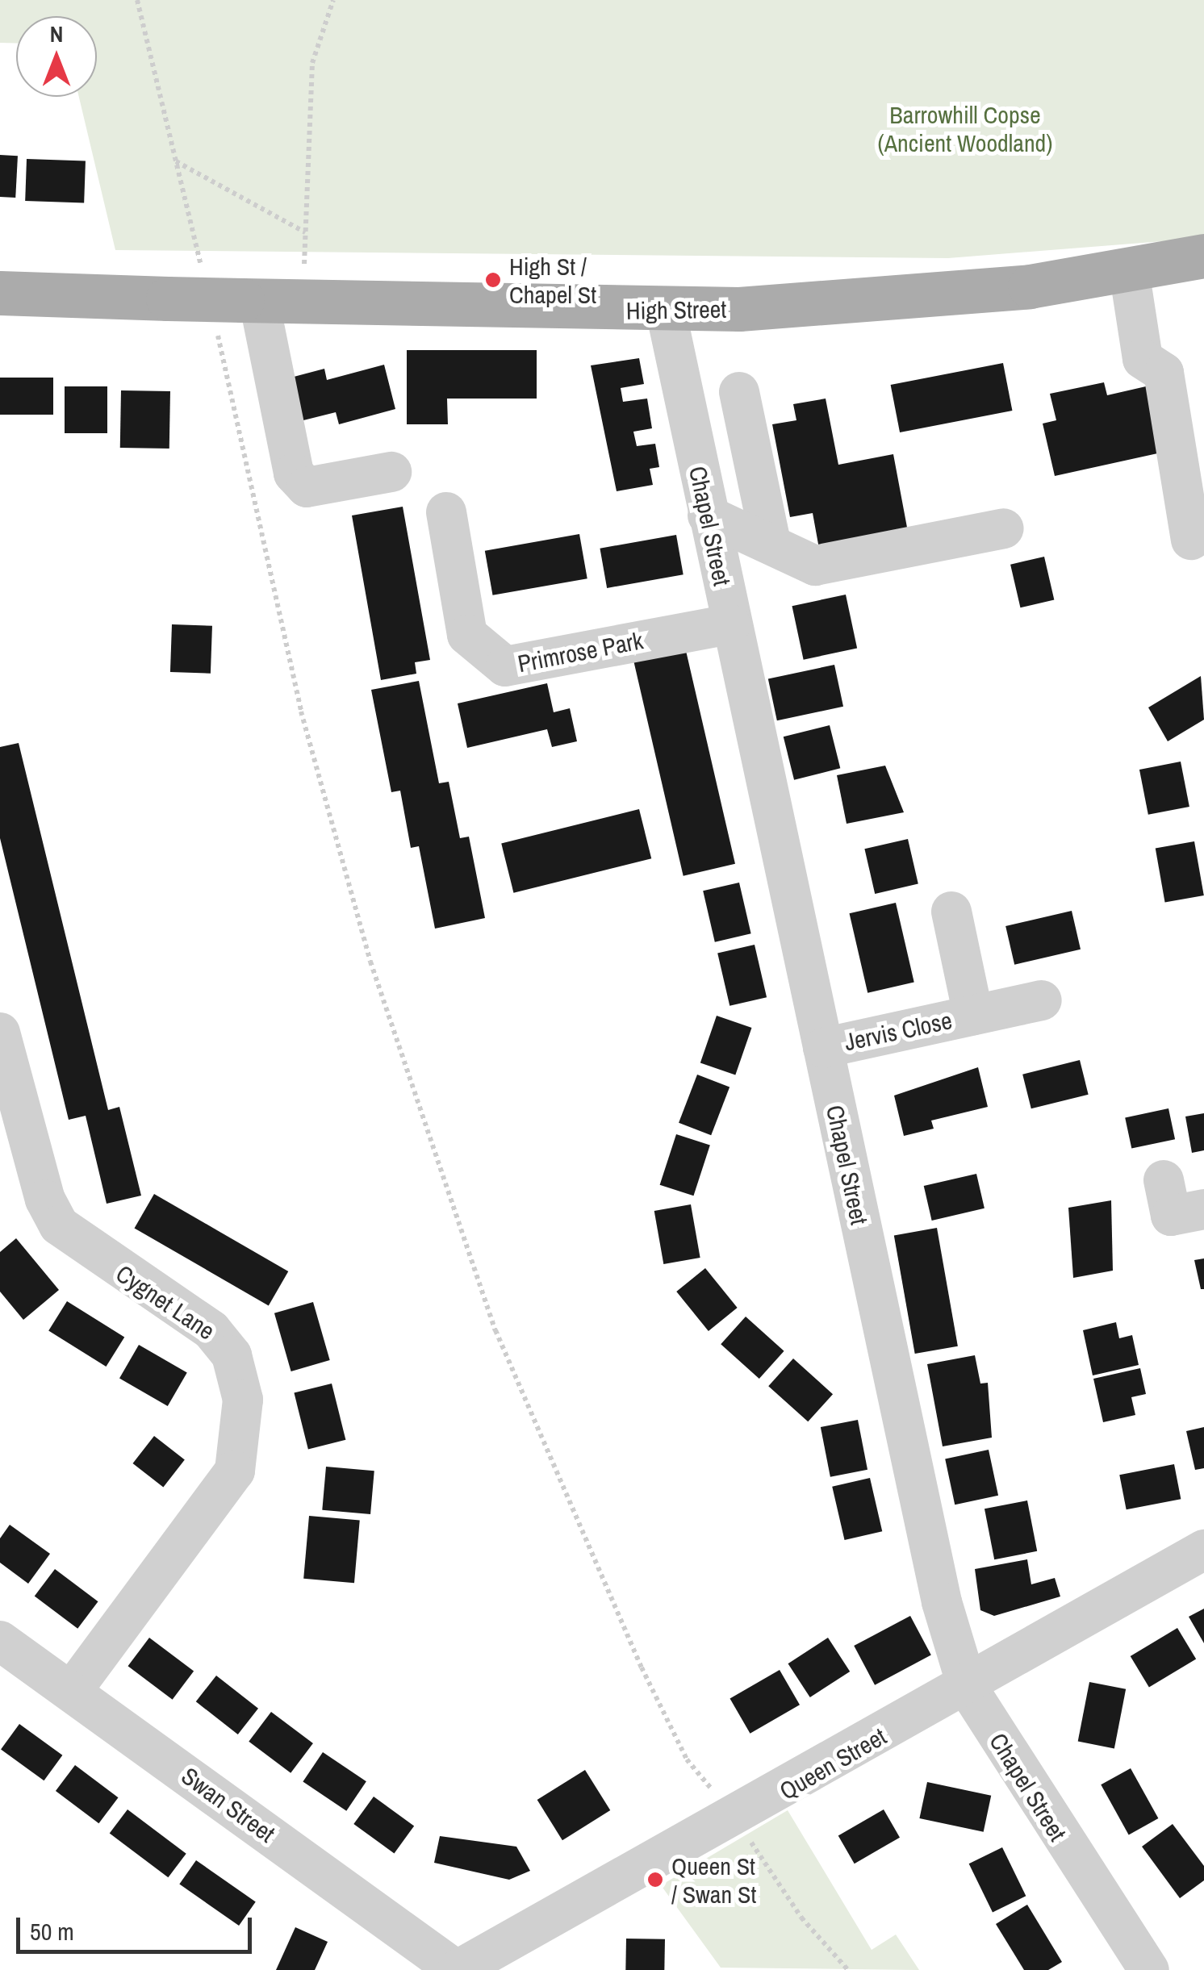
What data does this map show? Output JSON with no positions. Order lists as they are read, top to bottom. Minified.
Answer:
{"streets":{"main road":["High Street"],"street":["Chapel Street","Primrose Park","Jervis Close","Cygnet Lane","Queen Street","Swan Street"]},"crossings":[["High Street","Chapel Street"],["Chapel Street","Primrose Park"],["Chapel Street","Jervis Close"],["Chapel Street","Queen Street"],["Cygnet Lane","Swan Street"],["Queen Street","Swan Street"]],"parks":["Barrowhill Copse (Ancient Woodland)"],"places":["High St / Chapel St","Queen St / Swan St"],"scale_bar":"50 m","north":"top"}
